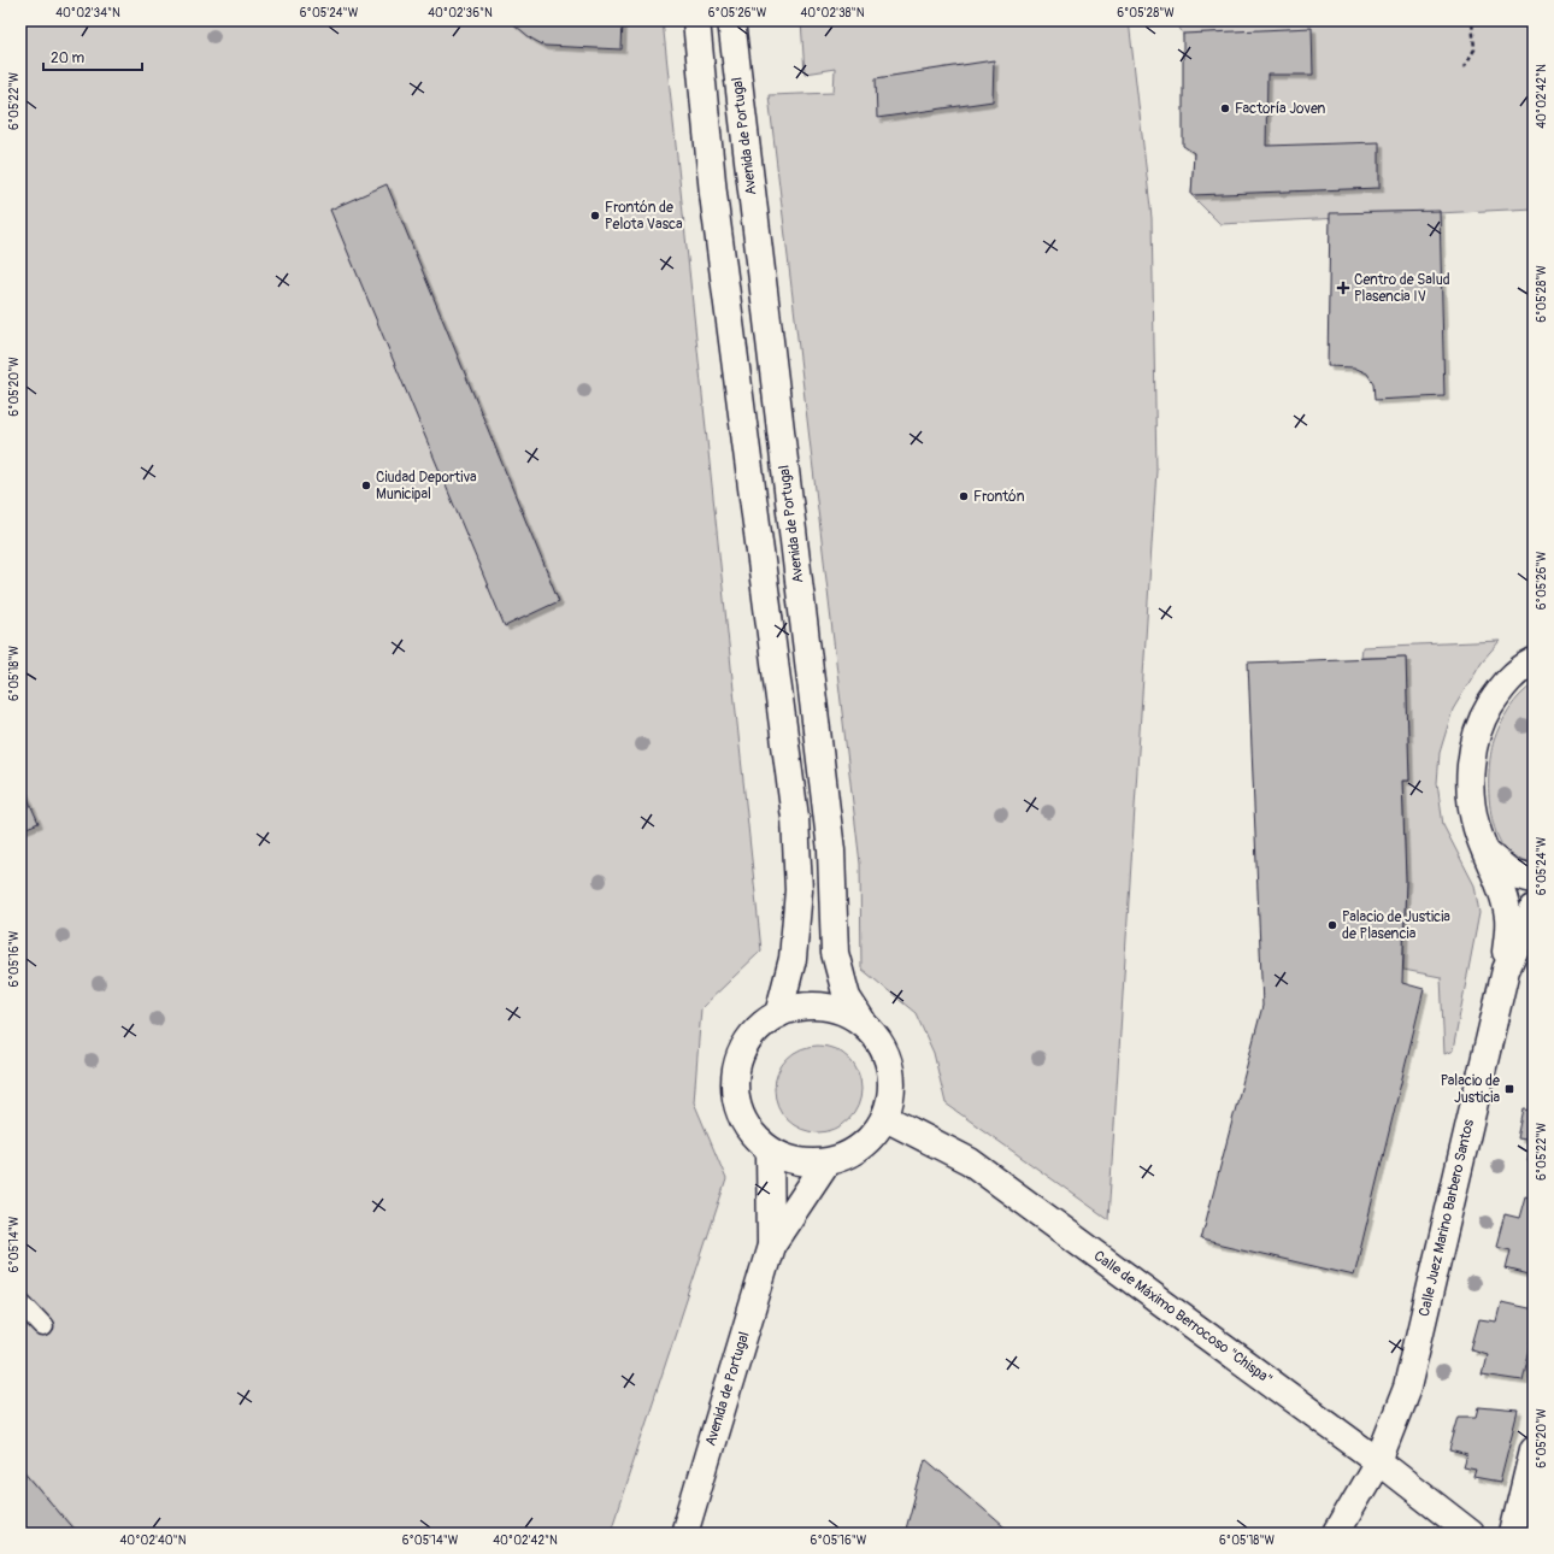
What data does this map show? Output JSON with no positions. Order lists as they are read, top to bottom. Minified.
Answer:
{"streets":{"main road":["Avenida de Portugal","Calle Juez Marino Barbero Santos","Calle de Máximo Berrocoso \"Chispa\""]},"crossings":[["Avenida de Portugal","Calle de Máximo Berrocoso \"Chispa\""],["Calle Juez Marino Barbero Santos","Calle de Máximo Berrocoso \"Chispa\""]],"places":{"other":["Factoría Joven","Frontón de Pelota Vasca","Ciudad Deportiva Municipal","Frontón","Palacio de Justicia de Plasencia"],"health":["Centro de Salud Plasencia IV"],"transit":["Palacio de Justicia"]},"scale_bar":"20 m","coordinates":["40°02'34\"N","6°05'24\"W","40°02'36\"N","6°05'26\"W","40°02'38\"N","6°05'28\"W","40°02'42\"N","6°05'22\"W","6°05'20\"W","6°05'18\"W","6°05'16\"W","6°05'14\"W","40°02'40\"N"]}
